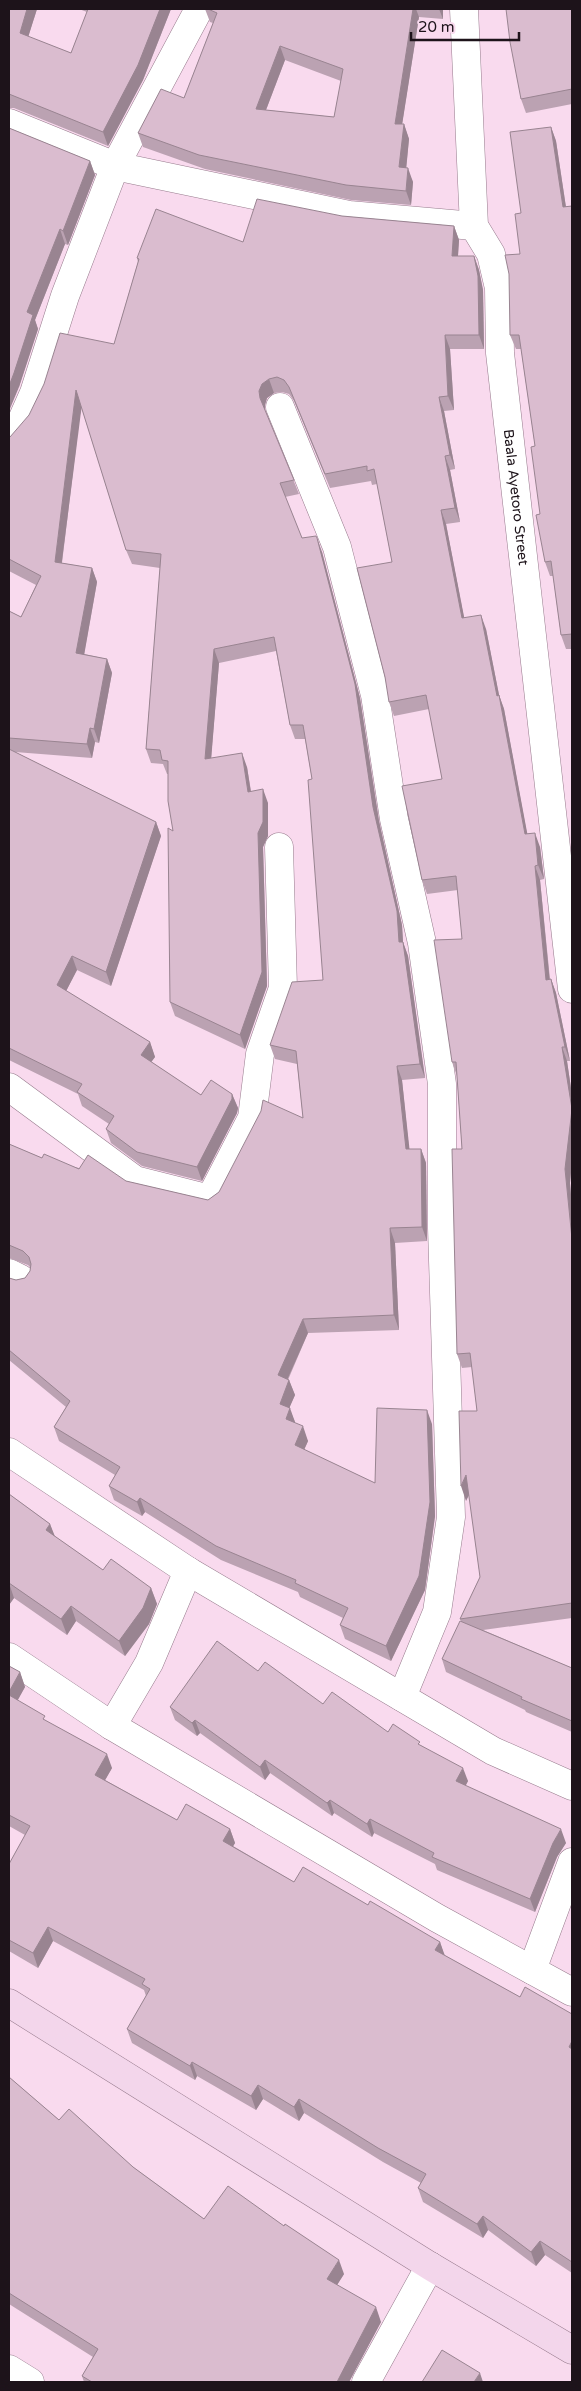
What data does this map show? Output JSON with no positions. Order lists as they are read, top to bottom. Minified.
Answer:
{"streets":{"street":["Baala Ayetoro Street"]},"scale_bar":"20 m"}
